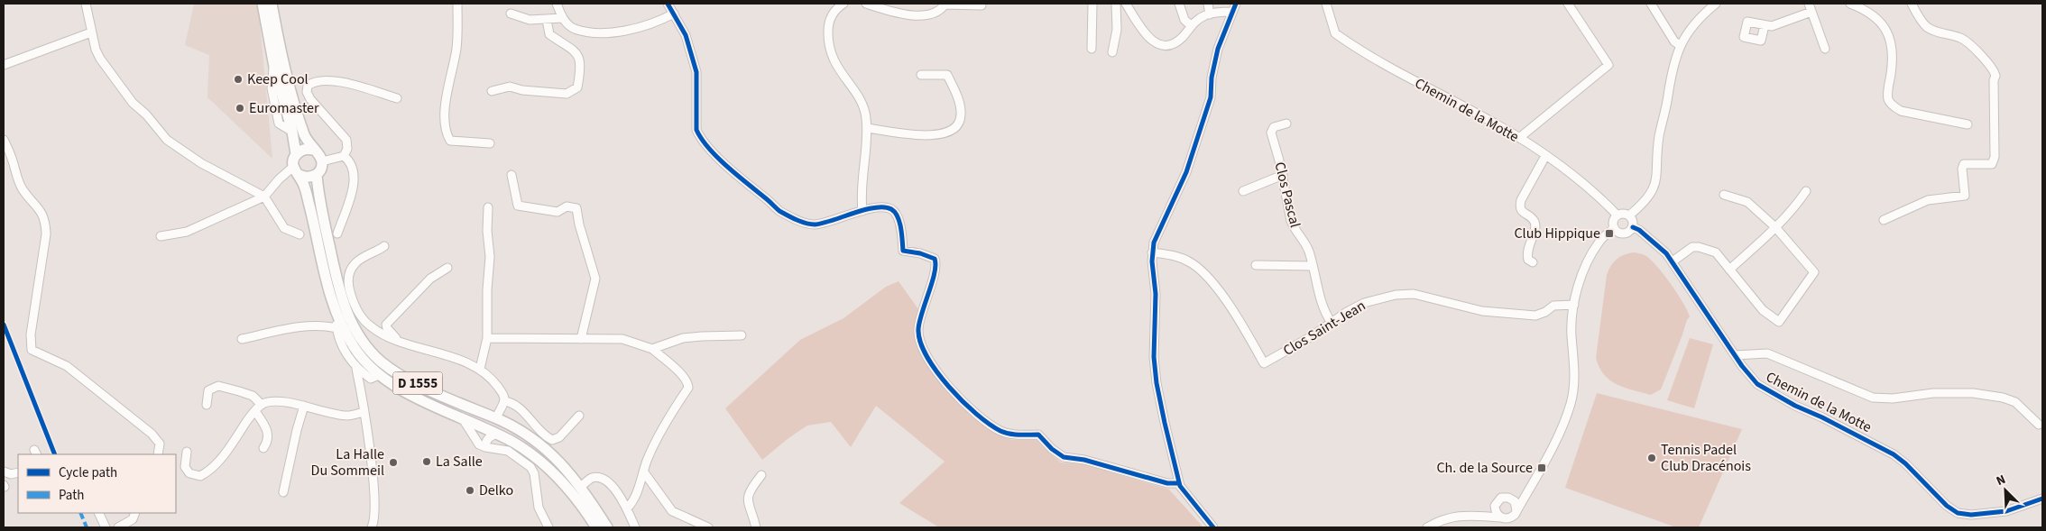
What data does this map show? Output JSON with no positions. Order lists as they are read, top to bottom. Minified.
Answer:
{"streets":{"main road":["D 1555"],"street":["Chemin de la Motte","Clos Pascal","Clos Saint-Jean"]},"crossings":[["Clos Pascal","Clos Saint-Jean"]],"places":{"other":["Keep Cool","Euromaster","Tennis Padel Club Dracénois","La Salle","La Halle Du Sommeil","Delko"],"transit":["Club Hippique","Ch. de la Source"]},"legend":["Cycle path","Path"],"north":"top left"}
